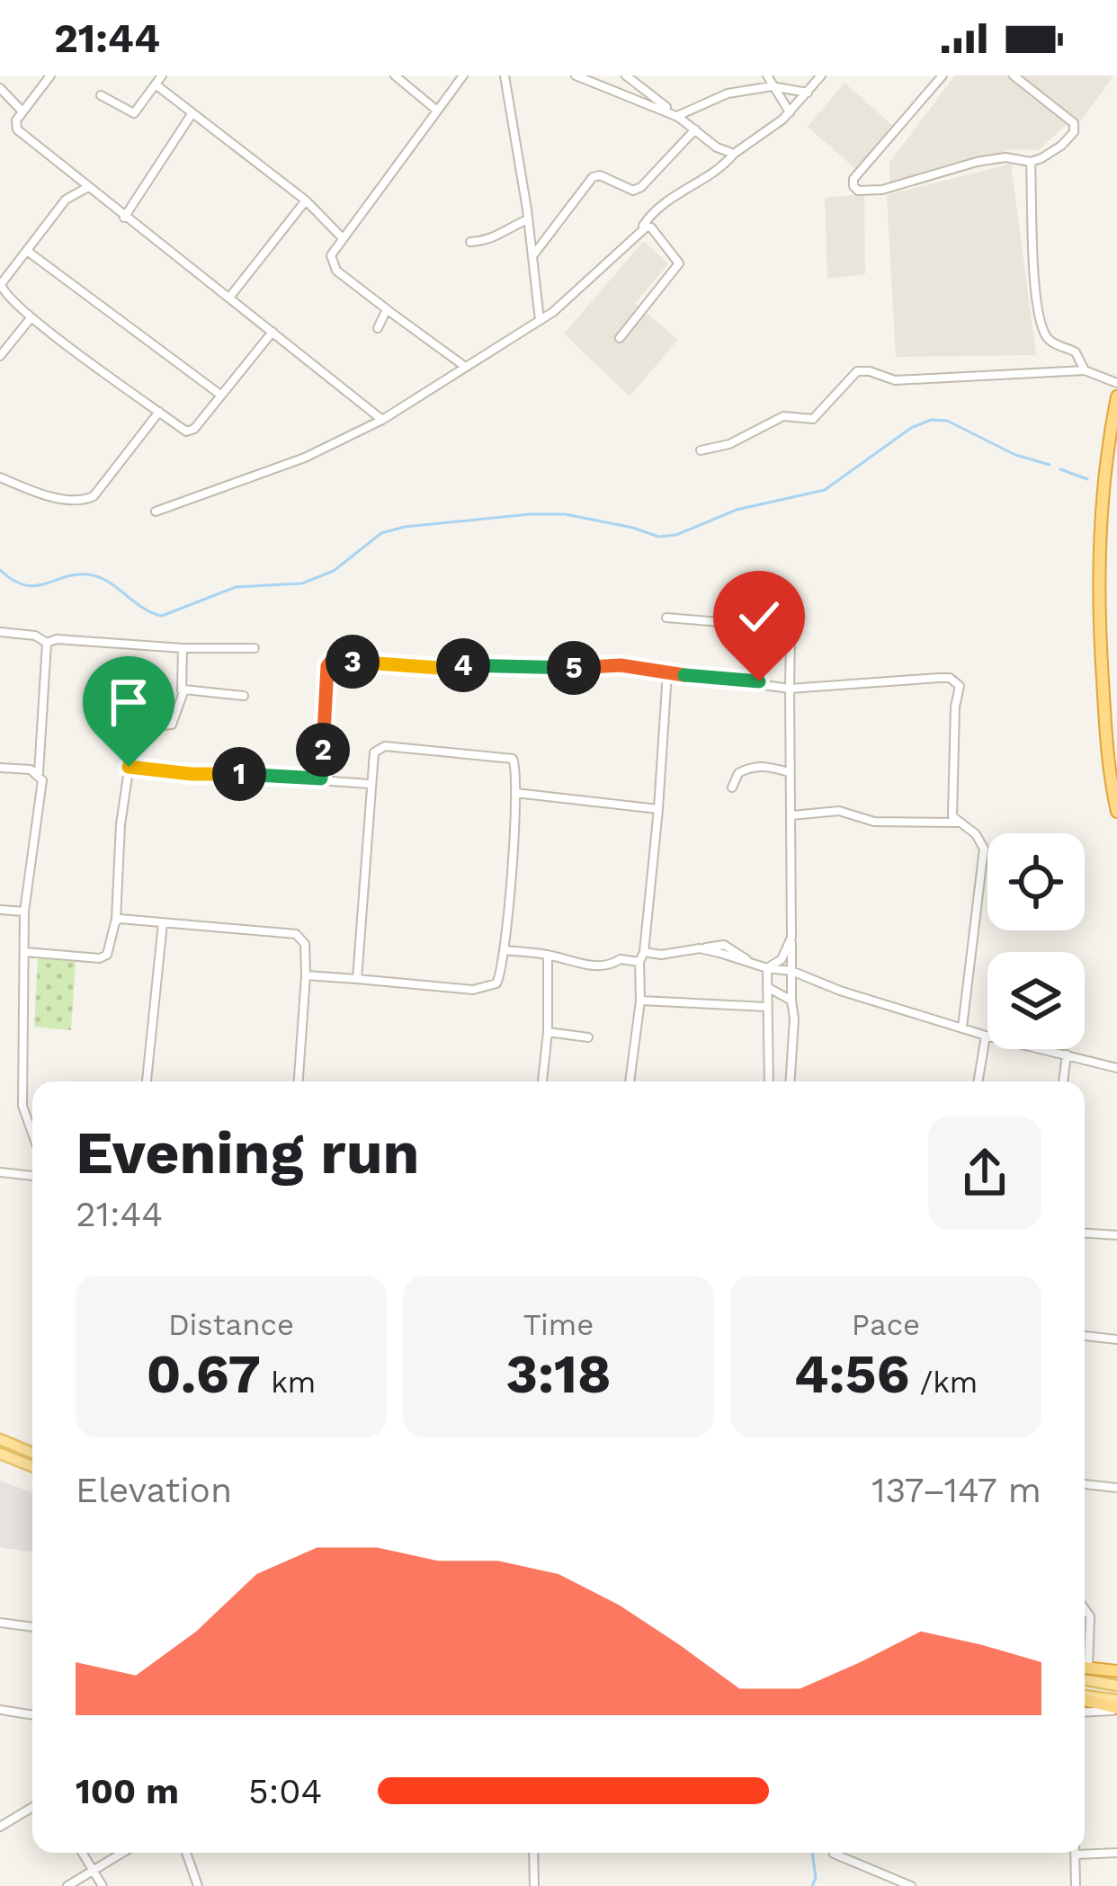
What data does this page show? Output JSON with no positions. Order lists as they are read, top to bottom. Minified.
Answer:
{"page":{"status":"21:44","pins":["3","4","5","2","1"],"heading":["Evening run","21:44"],"stats":[["Distance","0.67 km"],["Time","3:18"],["Pace","4:56 /km"]],"chart":["Elevation","137–147 m"],"list":[{"name":"100 m","note":"5:04"}]}}
